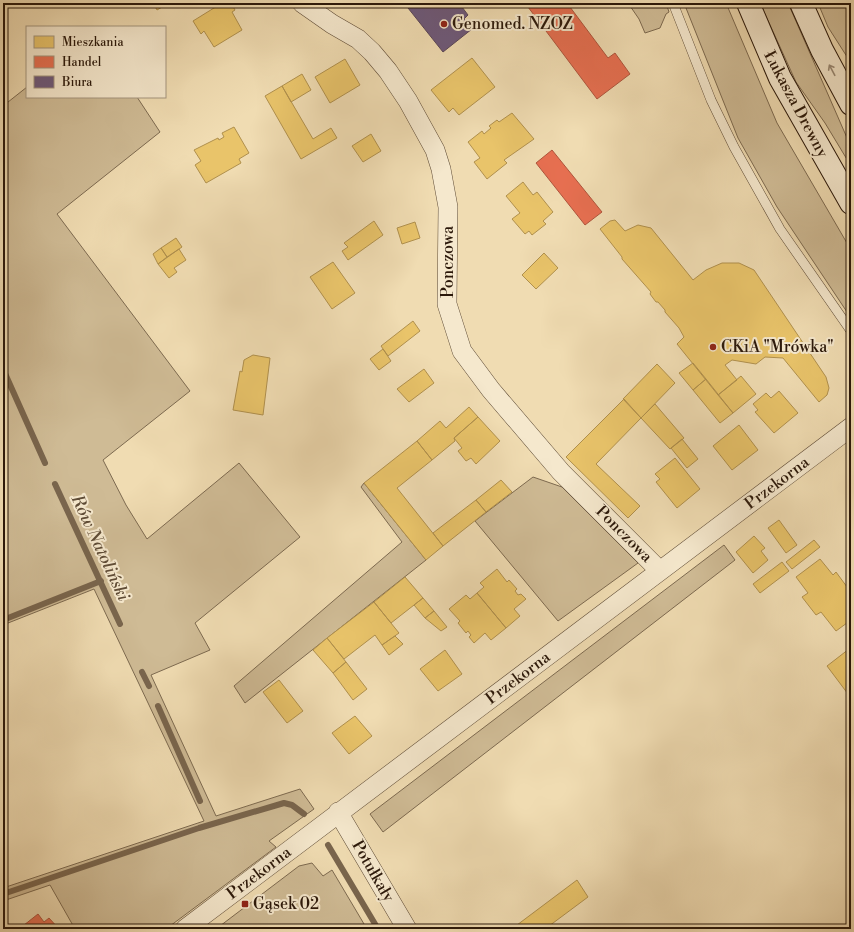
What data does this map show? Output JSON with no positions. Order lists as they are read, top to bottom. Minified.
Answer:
{"streets":{"main road":["Łukasza Drewny"],"street":["Ponczowa","Przekorna","Potułkały"]},"crossings":[["Ponczowa","Przekorna"],["Przekorna","Potułkały"]],"water":["Rów Natoliński"],"places":{"other":["Genomed. NZOZ","CKiA \"Mrówka\""],"transit":["Gąsek 02"]},"legend":["Mieszkania","Handel","Biura"]}
